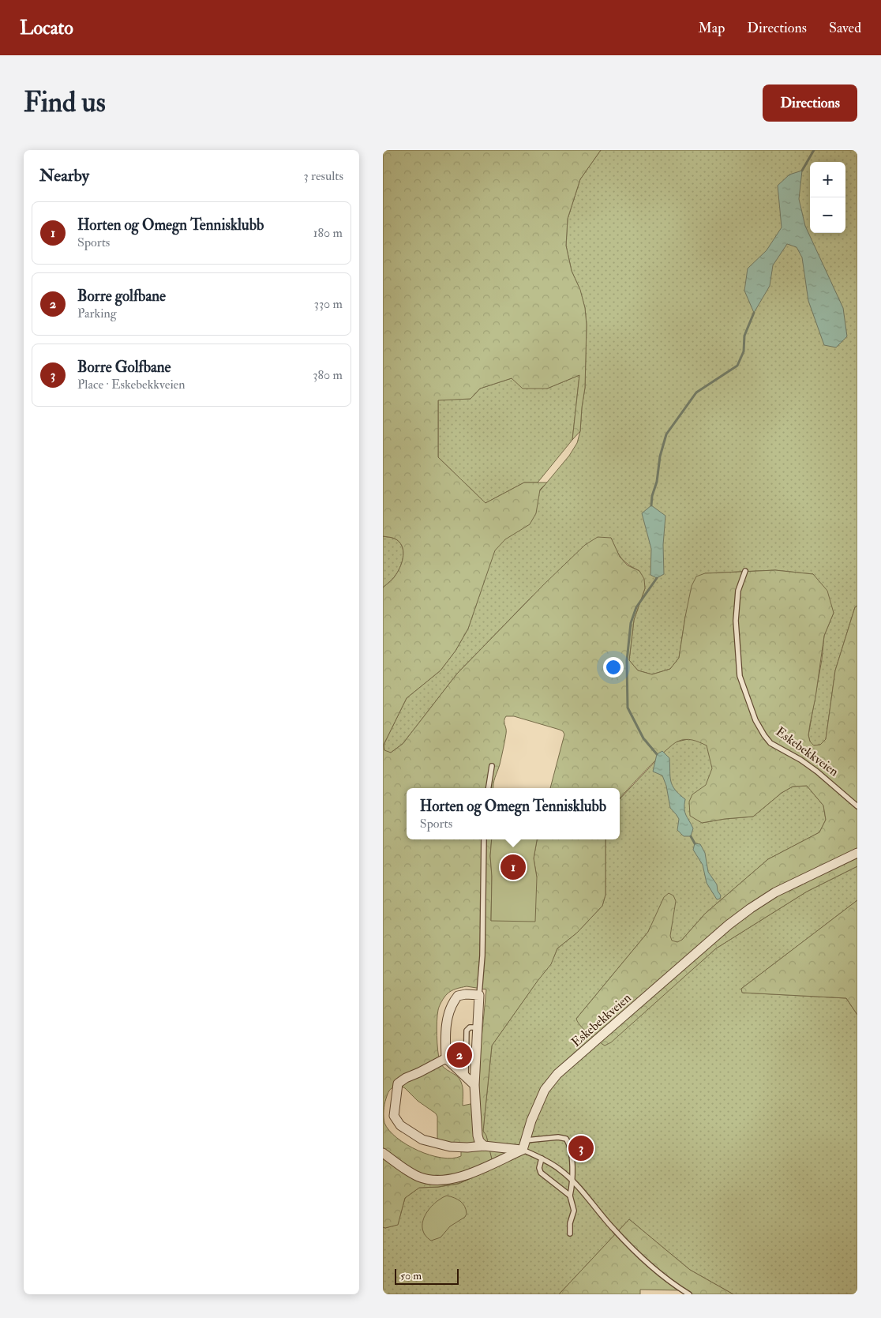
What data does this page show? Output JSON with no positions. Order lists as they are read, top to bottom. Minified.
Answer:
{"streets":{"street":["Eskebekkveien"]},"scale_bar":"50 m","page":{"header":"Locato","nav":["Map","Directions","Saved"],"buttons":"Directions","title":"Find us","heading":["Nearby","3 results"],"map_buttons":["+","−"],"list":[{"mark":"1","name":"Horten og Omegn Tennisklubb","note":"Sports","value":"180 m"},{"mark":"2","name":"Borre golfbane","note":"Parking","value":"330 m"},{"mark":"3","name":"Borre Golfbane","note":"Place · Eskebekkveien","value":"380 m"}],"popup":["Horten og Omegn Tennisklubb","Sports"],"pins":["1","2","3"],"scale":"50 m"}}
